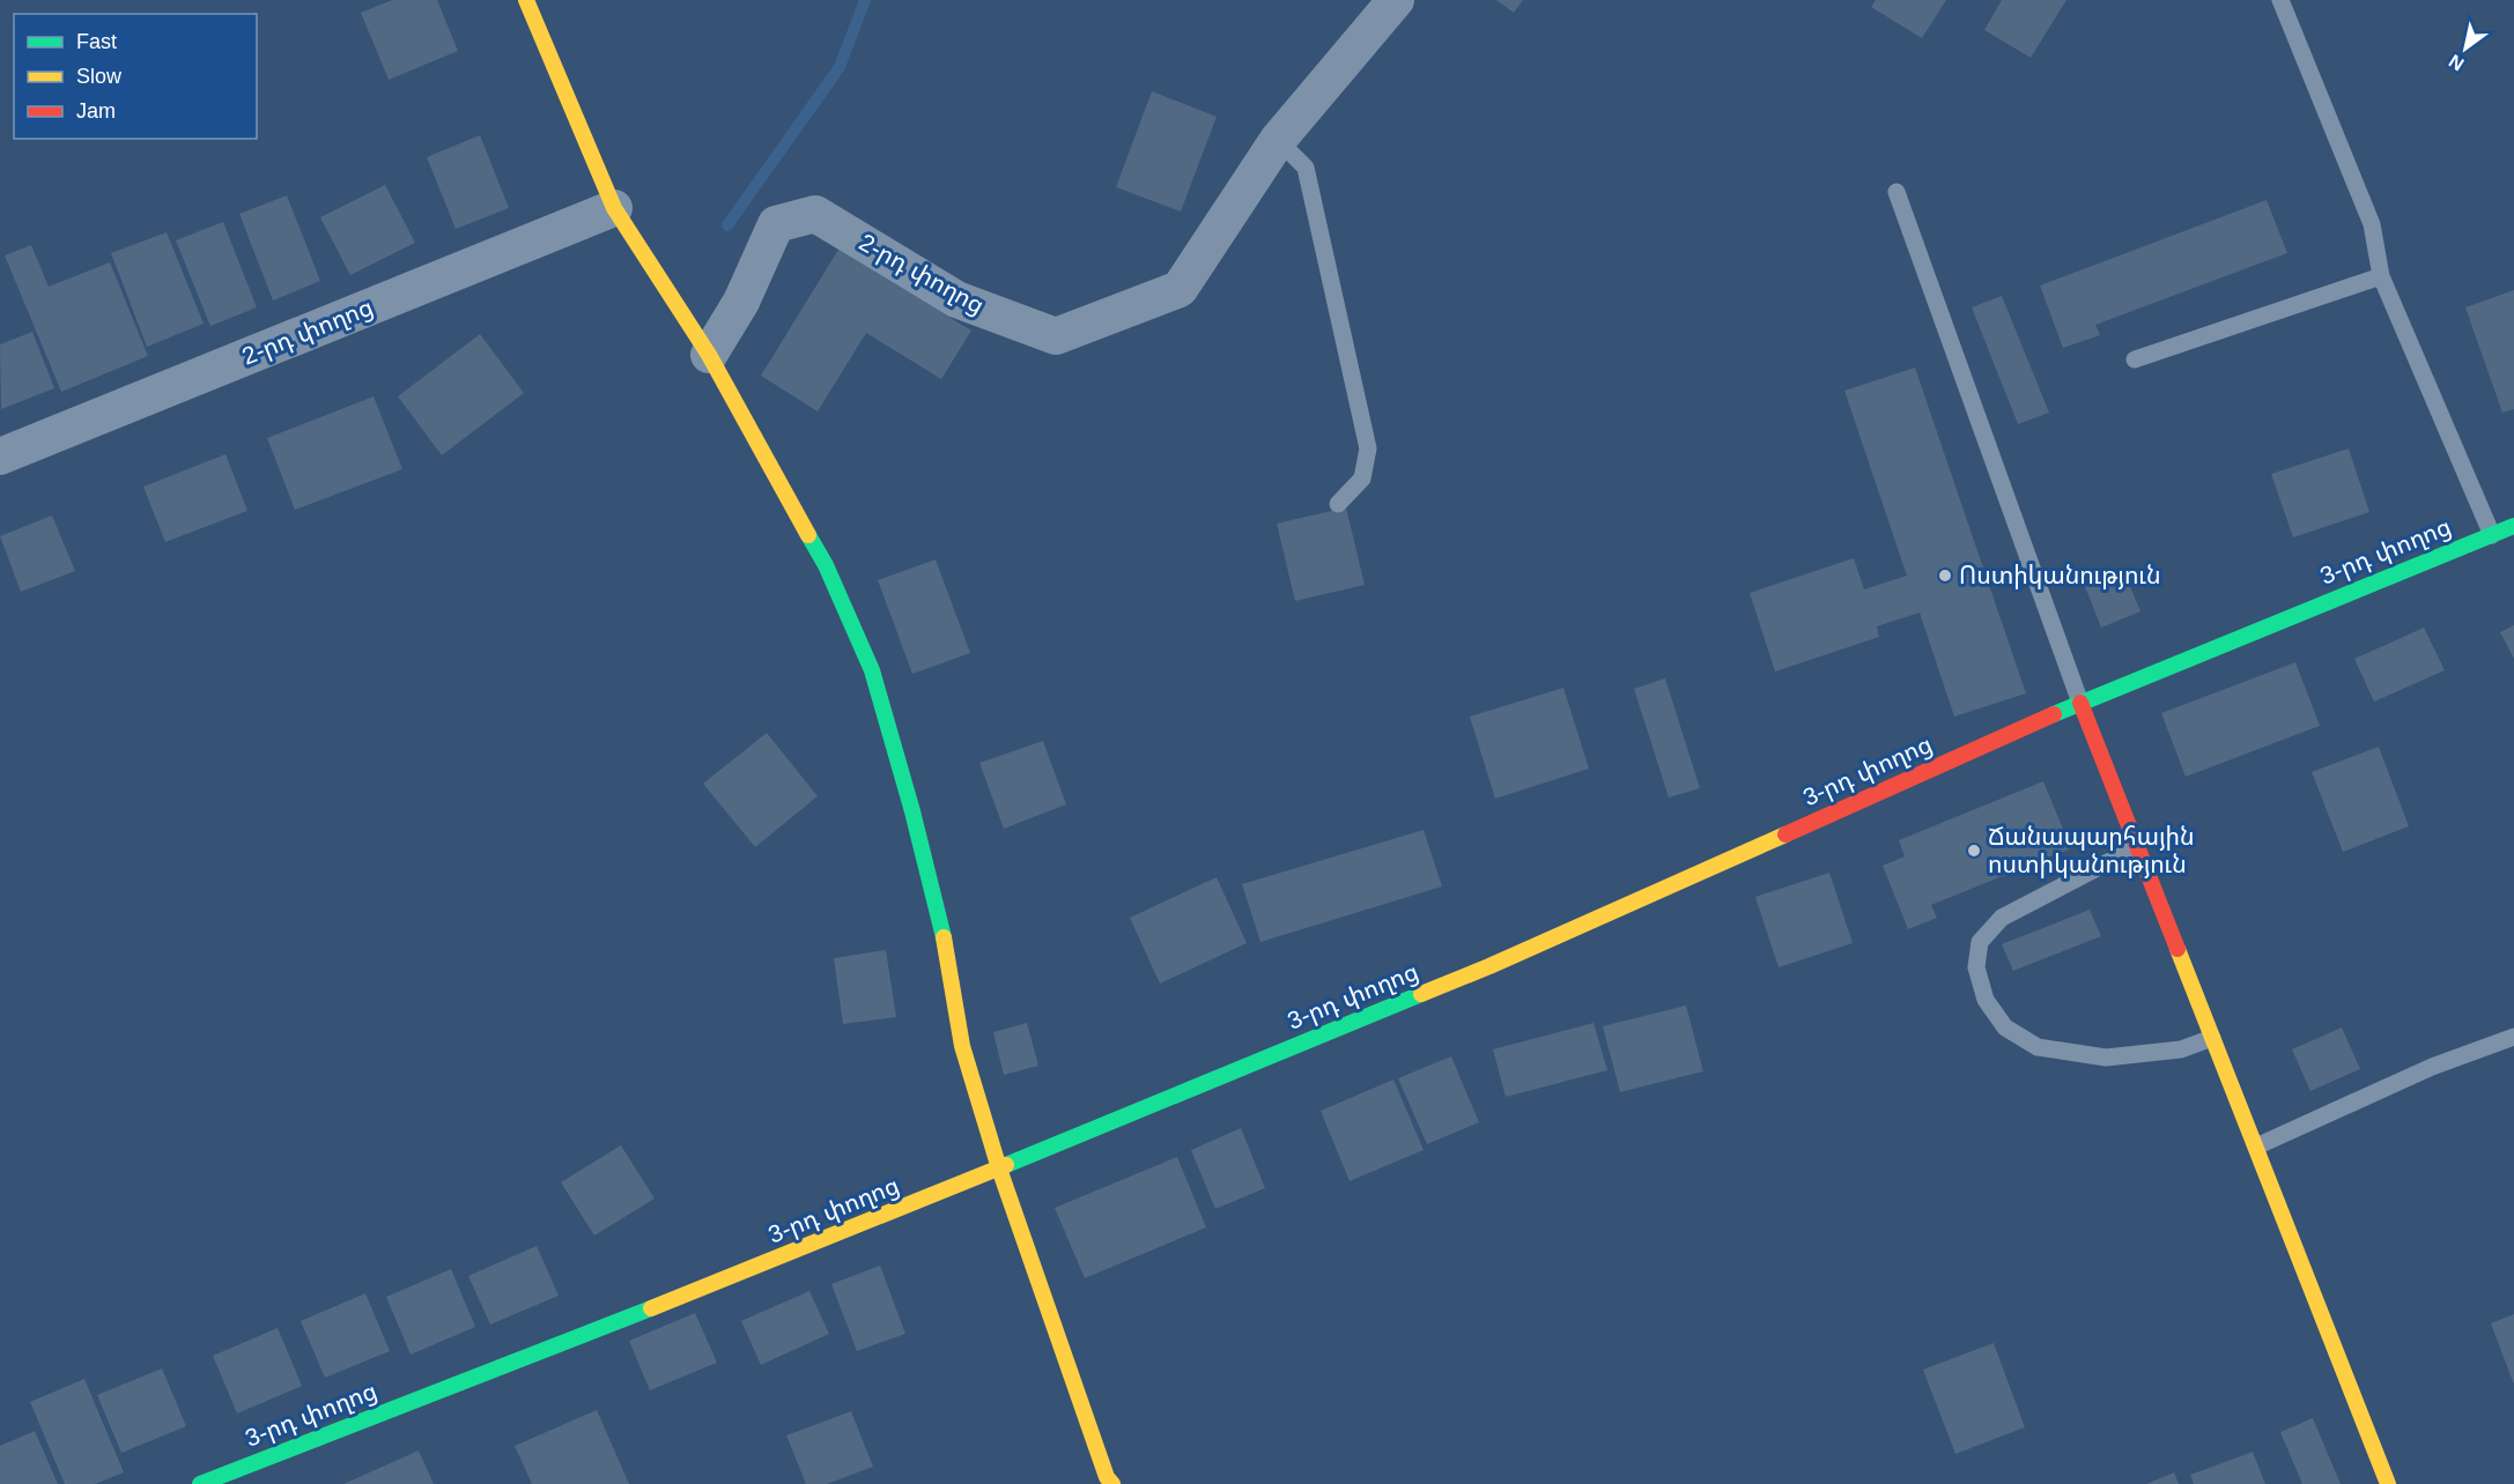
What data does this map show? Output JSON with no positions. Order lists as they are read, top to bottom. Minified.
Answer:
{"streets":{"street":["2-րդ փողոց","3-րդ փողոց"]},"places":["Ոստիկանություն","Ճանապարհային ոստիկանություն"],"legend":["Fast","Slow","Jam"],"north":"bottom left"}
